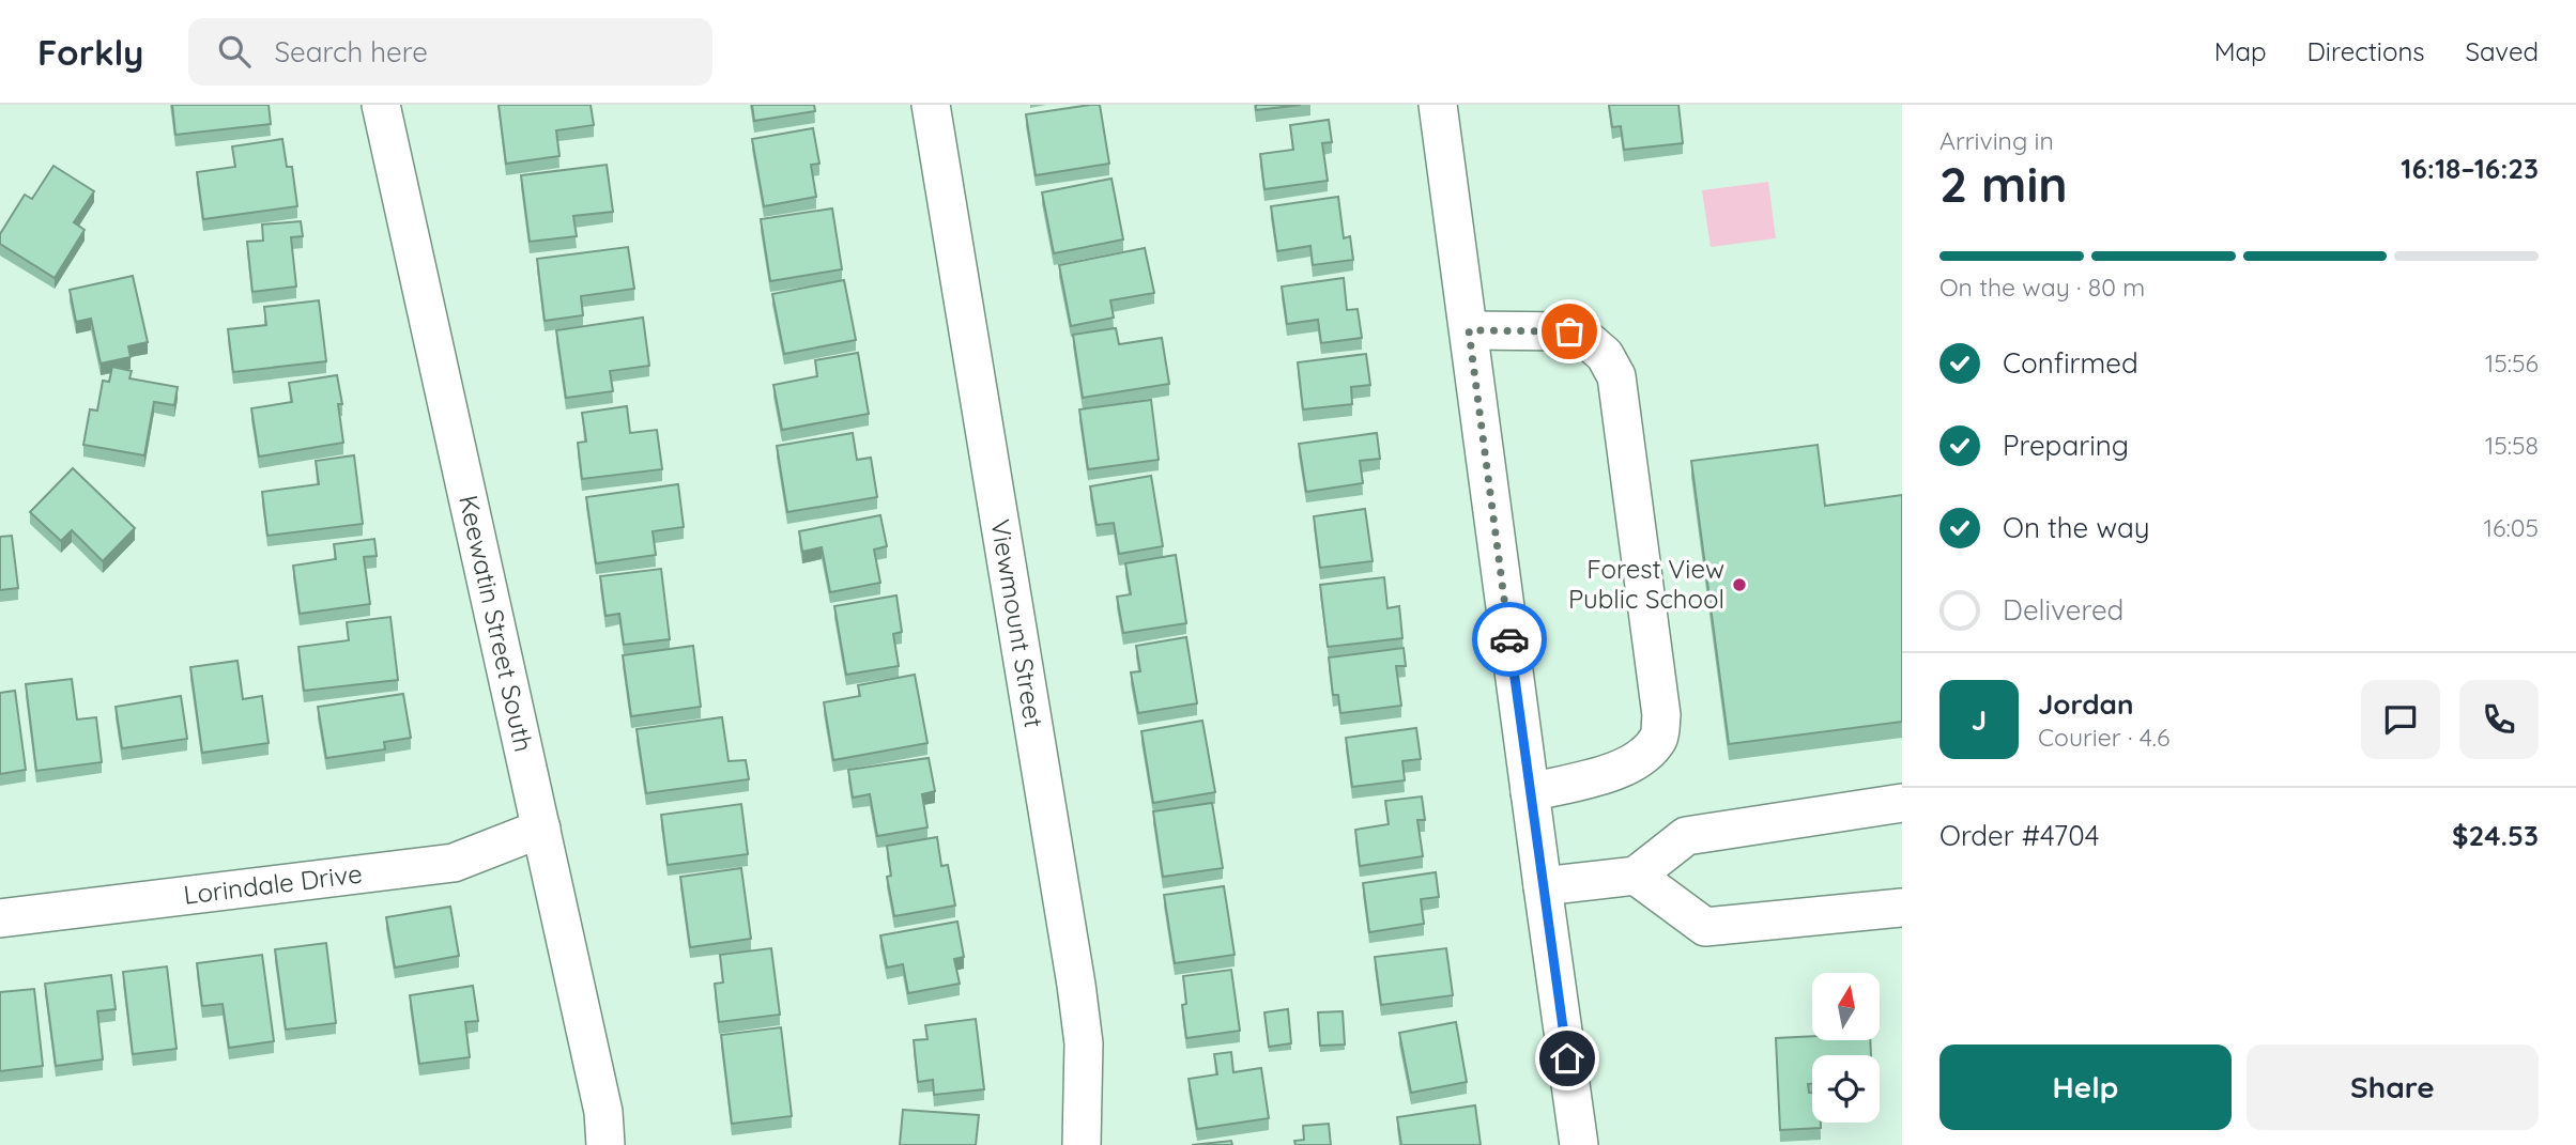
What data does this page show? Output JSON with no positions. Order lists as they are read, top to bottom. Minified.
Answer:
{"streets":{"street":["Keewatin Street South","Viewmount Street","Lorindale Drive"]},"crossings":[["Keewatin Street South","Lorindale Drive"]],"places":["Forest View Public School"],"north":"top","page":{"header":"Forkly","search":"Search here","nav":["Map","Directions","Saved"],"heading":["2 min","Arriving in","16:18–16:23"],"panel":["Jordan","Courier · 4.6","Order #4704","$24.53"],"bar":"On the way · 80 m","list":[["Confirmed","15:56"],["Preparing","15:58"],["On the way","16:05"],"Delivered"],"round":"J","buttons":["Help","Share"]}}
